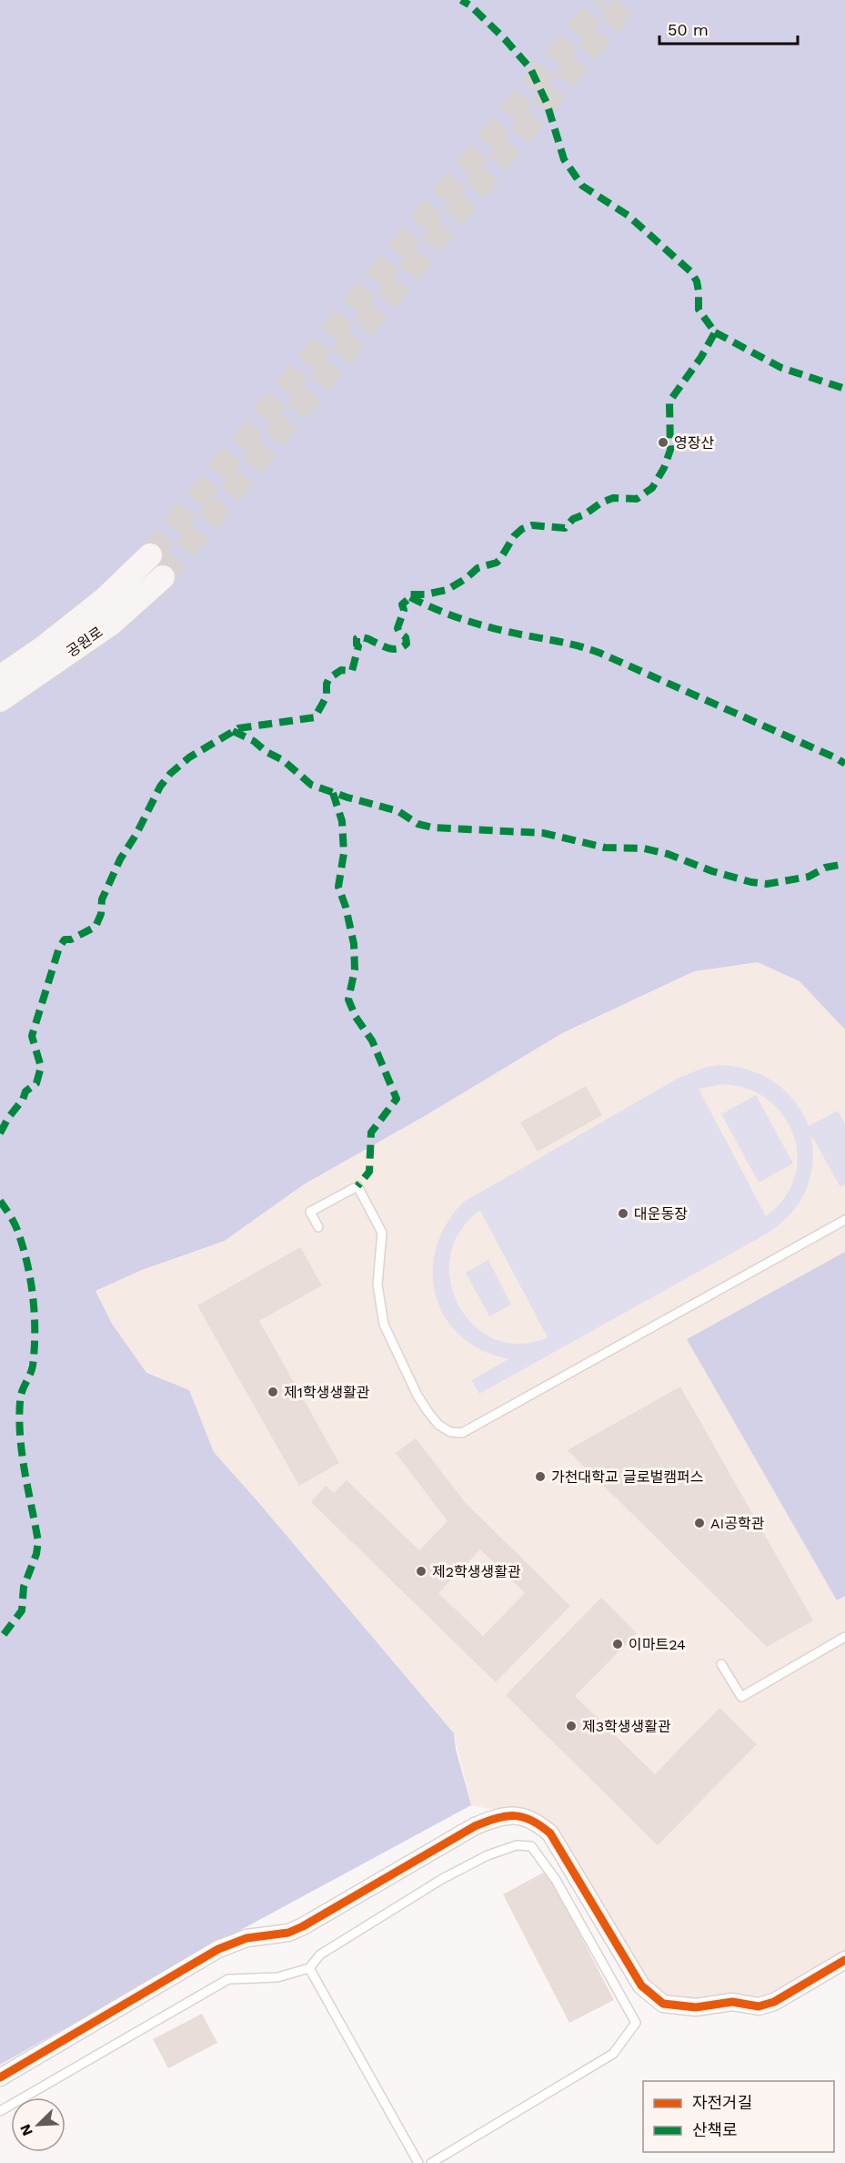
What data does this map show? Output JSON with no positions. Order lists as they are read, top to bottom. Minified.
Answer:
{"streets":{"main road":["공원로"]},"places":["영장산","대운동장","제1학생생활관","가천대학교 글로벌캠퍼스","AI공학관","제2학생생활관","이마트24","제3학생생활관"],"legend":["자전거길","산책로"],"scale_bar":"50 m","north":"bottom left"}
